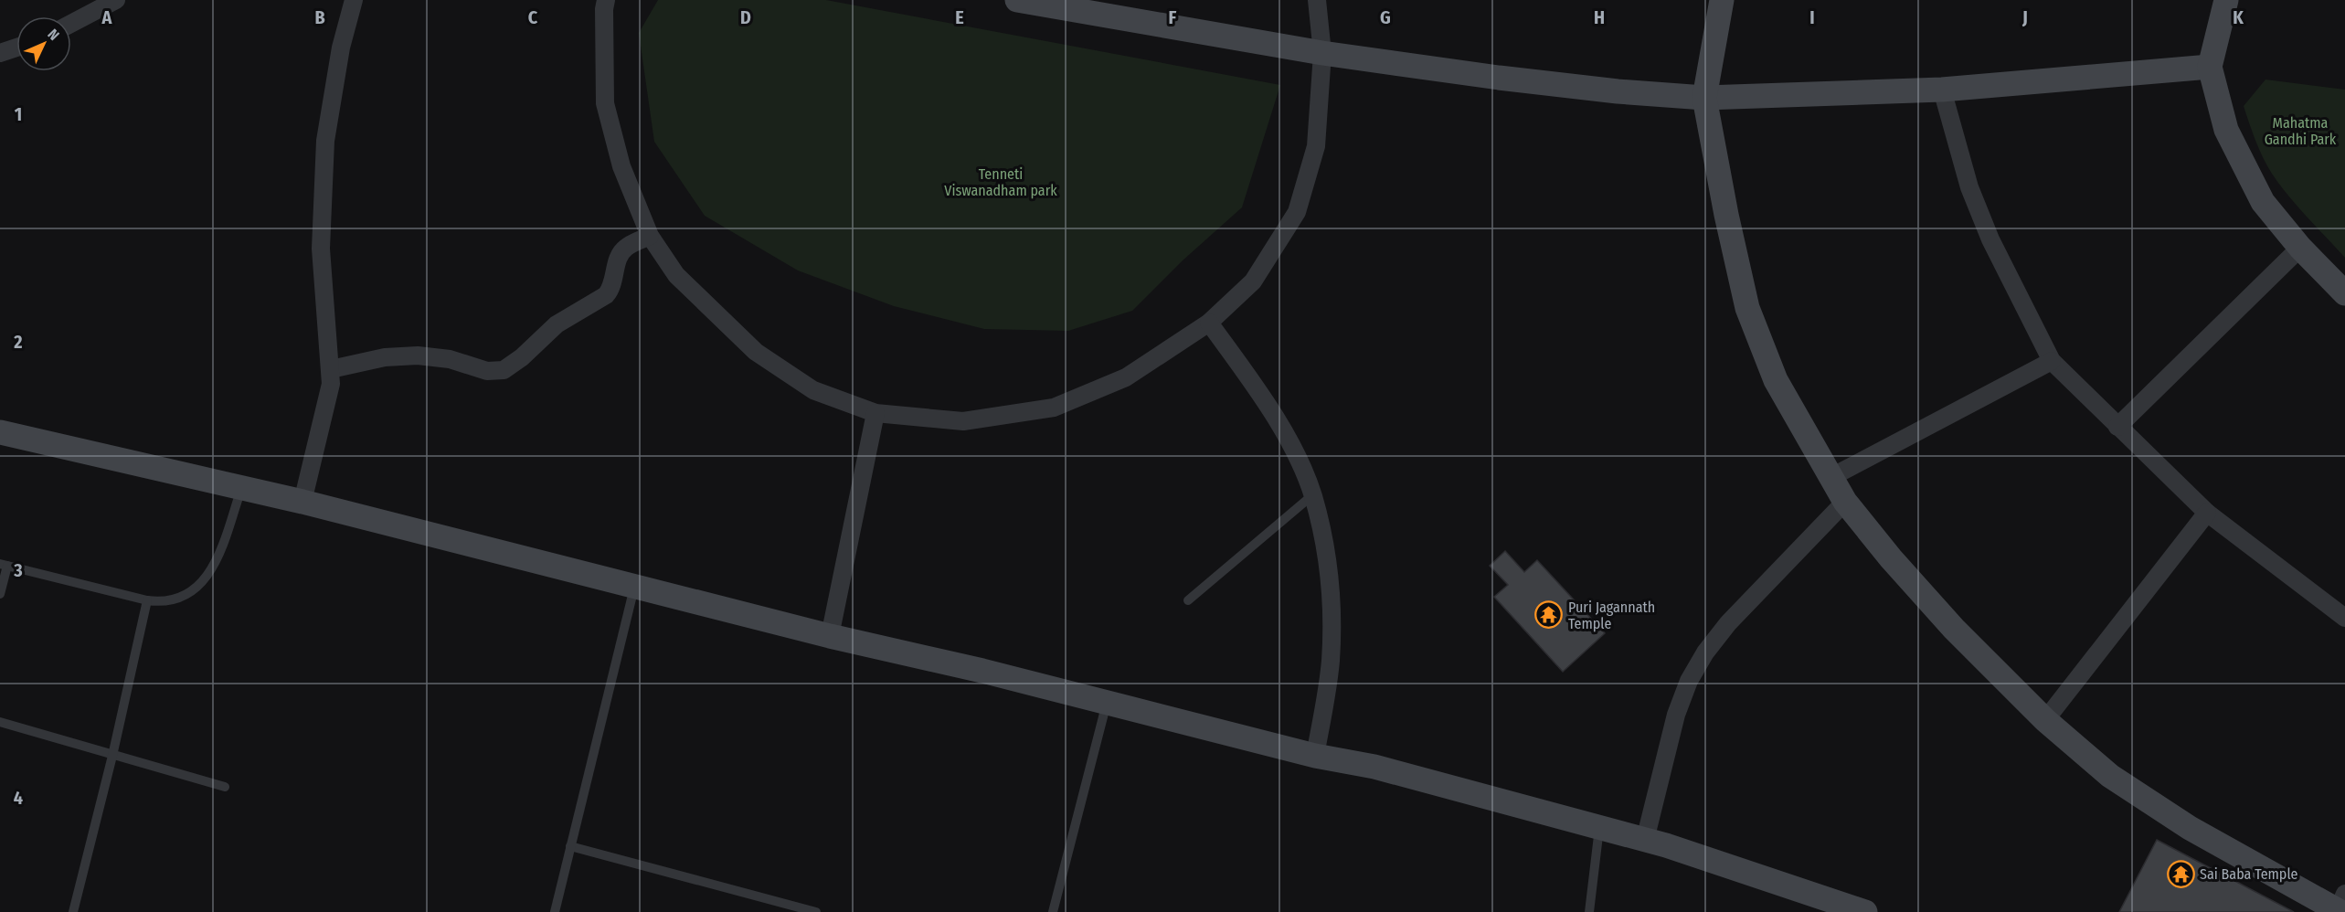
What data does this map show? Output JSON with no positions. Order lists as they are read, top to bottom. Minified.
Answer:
{"parks":["Mahatma Gandhi Park","Tenneti Viswanadham park"],"places":{"temple":["Puri Jagannath Temple","Sai Baba Temple"]},"north":"top right","grid":{"columns":["A","B","C","D","E","F","G","H","I","J","K"],"rows":["1","2","3","4"]}}
